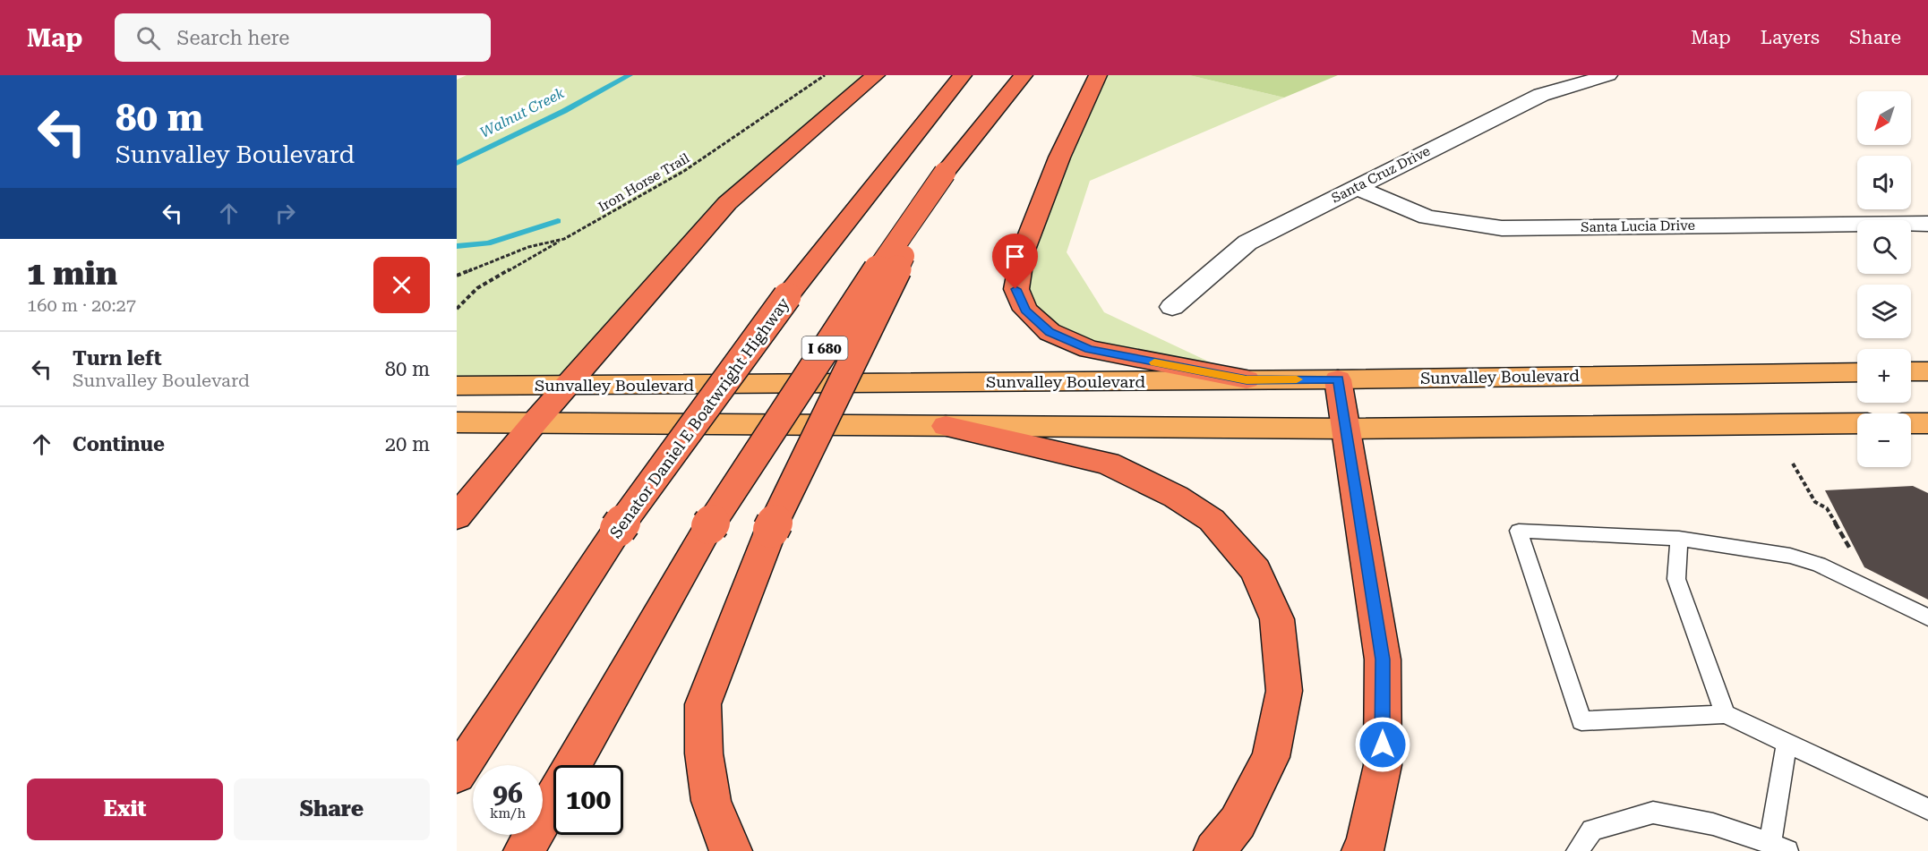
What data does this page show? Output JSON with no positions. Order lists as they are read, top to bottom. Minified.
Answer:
{"streets":{"highway":["I 680","Senator Daniel E Boatwright Highway"],"main road":["Sunvalley Boulevard"],"street":["Santa Cruz Drive","Santa Lucia Drive"],"path":["Iron Horse Trail"]},"crossings":[["Santa Cruz Drive","Santa Lucia Drive"]],"water":["Walnut Creek"],"north":"bottom left","page":{"header":"Map","search":"Search here","nav":["Map","Layers","Share"],"turn":["80 m","Sunvalley Boulevard"],"map_buttons":["+","−"],"heading":["1 min","160 m · 20:27"],"list":[{"name":"Turn left","note":"Sunvalley Boulevard","value":"80 m"},{"name":"Continue","value":"20 m"}],"speed":"96 km/h","limit":"100","buttons":["Exit","Share"]}}
